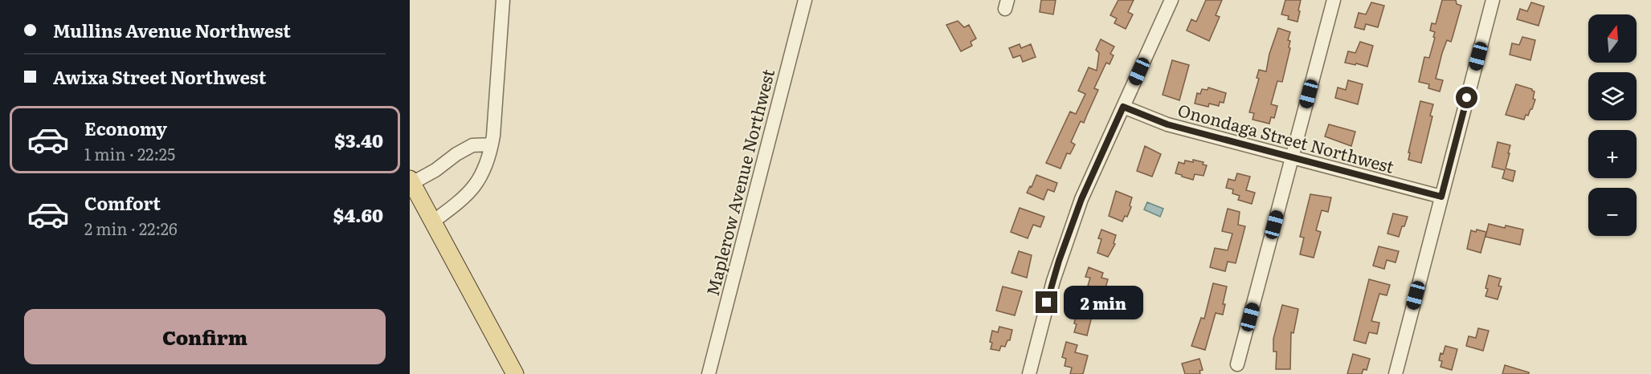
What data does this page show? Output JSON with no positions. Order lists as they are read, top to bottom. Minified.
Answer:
{"streets":{"street":["Onondaga Street Northwest","Maplerow Avenue Northwest"]},"north":"top","page":{"banner":["Mullins Avenue Northwest","Awixa Street Northwest"],"map_buttons":["+","−"],"list":[{"name":"Economy","note":"1 min · 22:25","value":"$3.40"},{"name":"Comfort","note":"2 min · 22:26","value":"$4.60"}],"bubble":"2 min","buttons":"Confirm"}}
